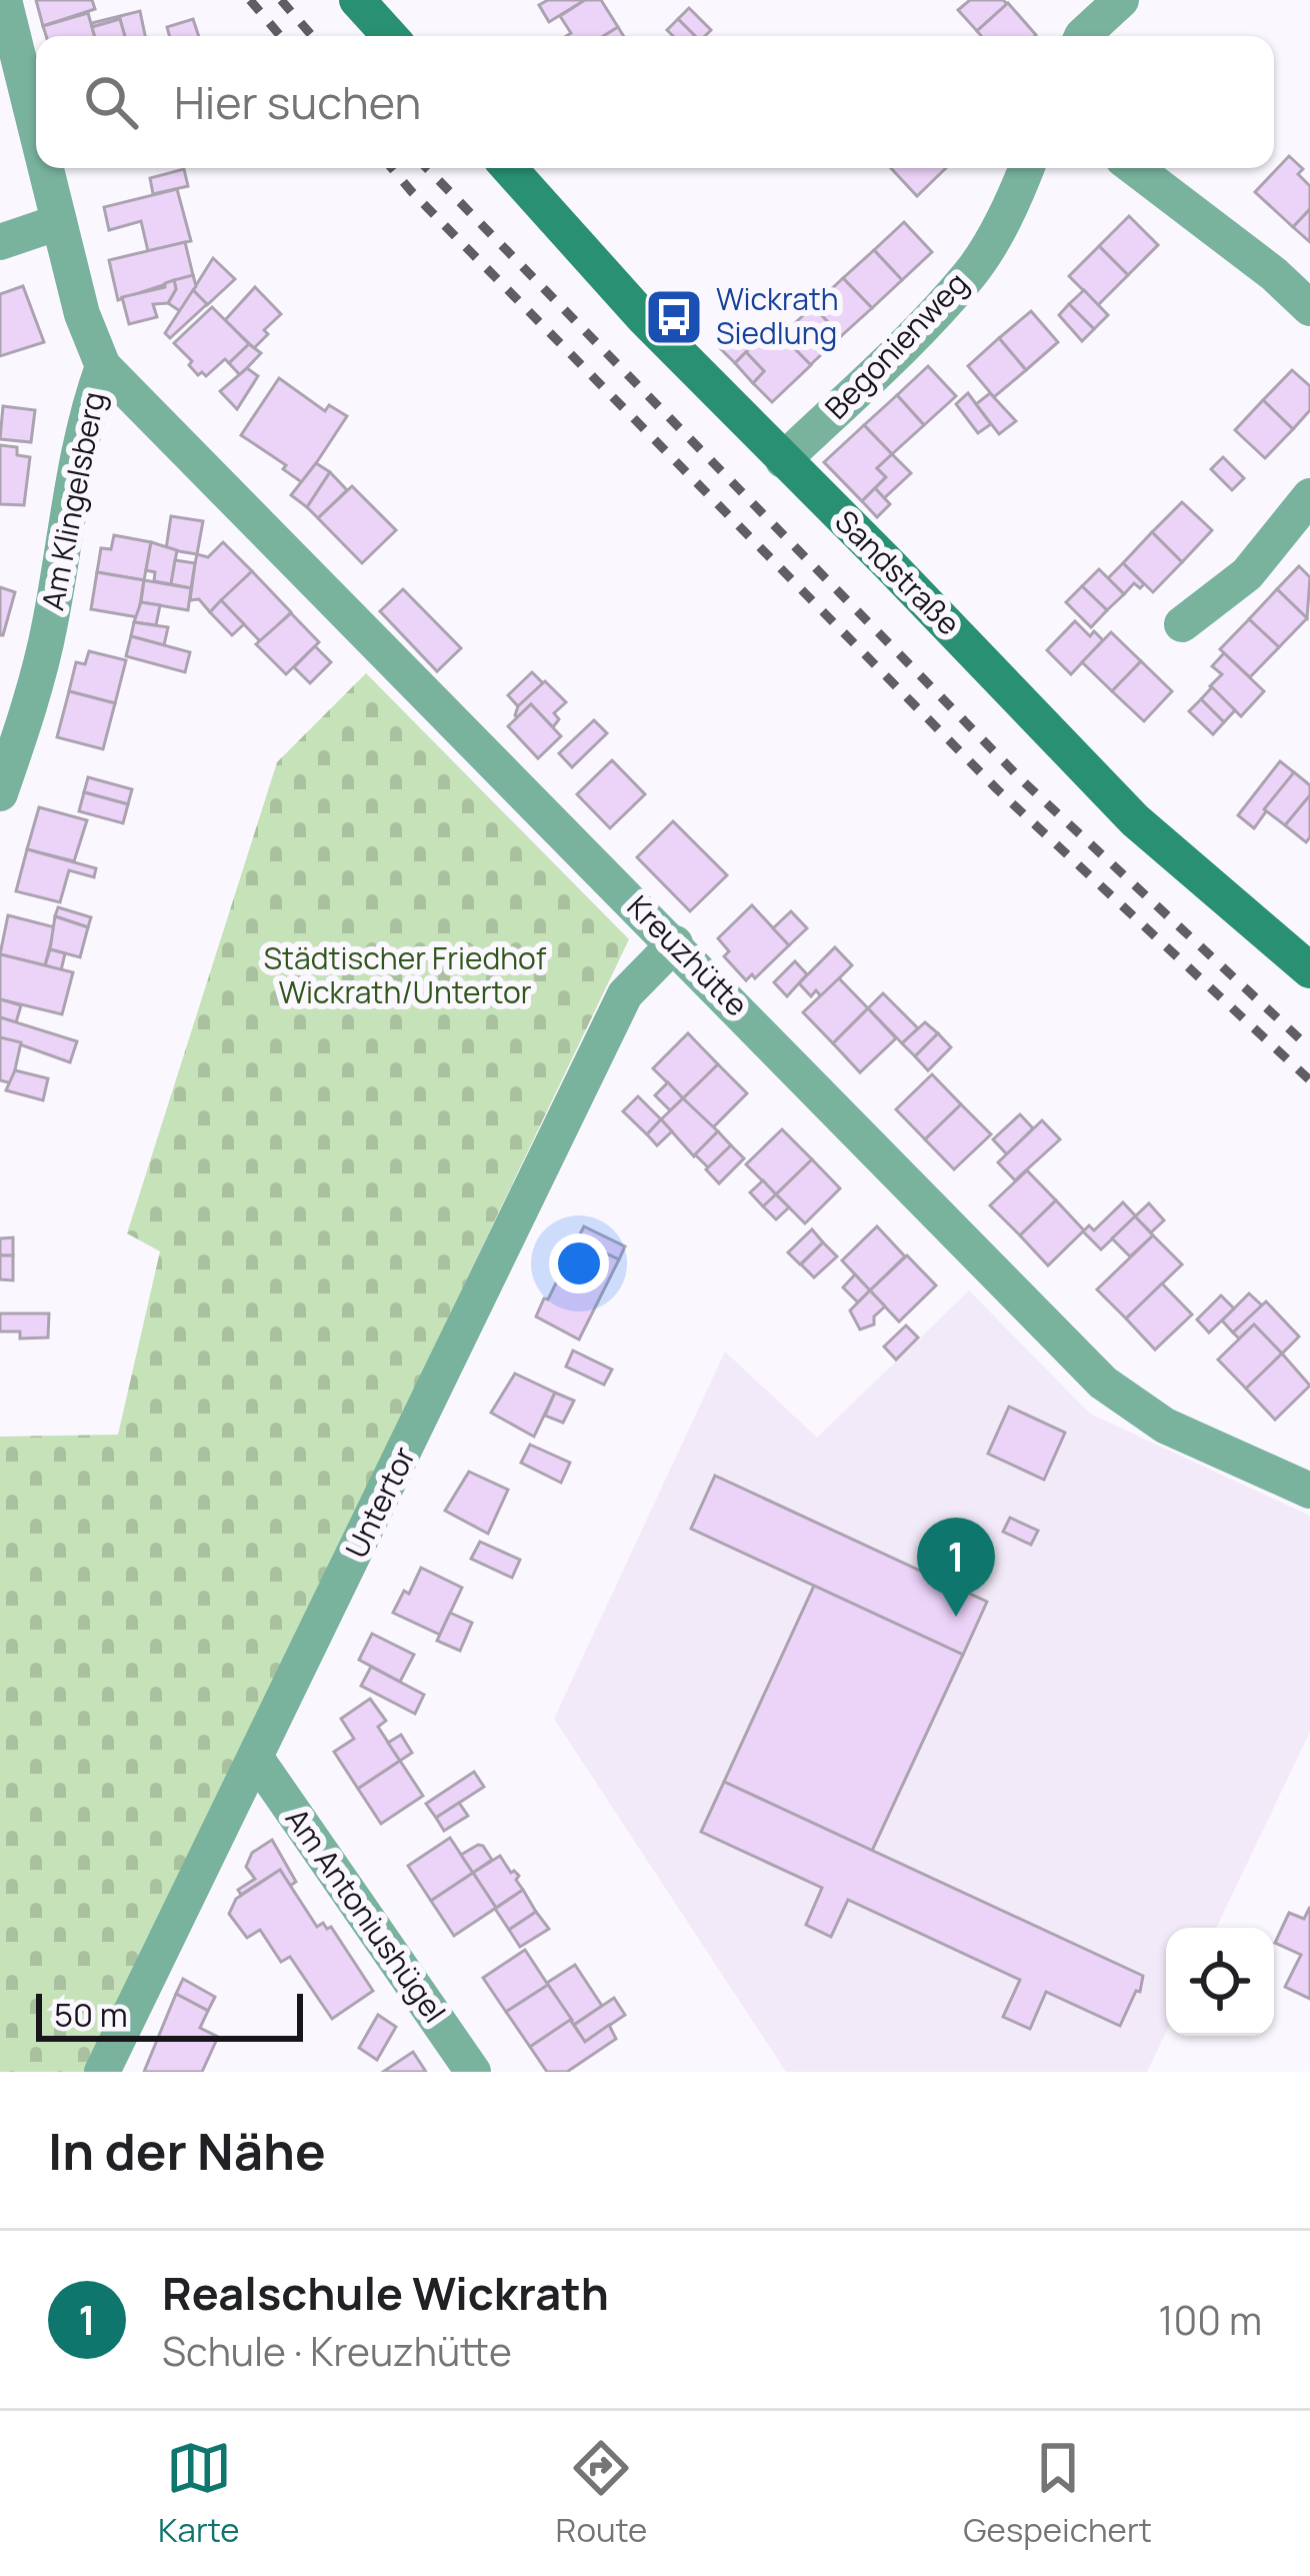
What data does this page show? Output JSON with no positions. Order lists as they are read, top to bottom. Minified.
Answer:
{"streets":{"main road":["Sandstraße"],"street":["Begonienweg","Am Klingelsberg","Kreuzhütte","Untertor","Am Antoniushügel"]},"crossings":[["Begonienweg","Sandstraße"],["Am Klingelsberg","Kreuzhütte"],["Kreuzhütte","Untertor"],["Untertor","Am Antoniushügel"]],"parks":["Städtischer Friedhof Wickrath/Untertor"],"places":{"bus stop":["Wickrath Siedlung"]},"scale_bar":"50 m","page":{"search":"Hier suchen","pins":"1","scale":"50 m","heading":"In der Nähe","list":[{"mark":"1","name":"Realschule Wickrath","note":"Schule · Kreuzhütte","value":"100 m"}],"nav":["Karte","Route","Gespeichert"]}}
